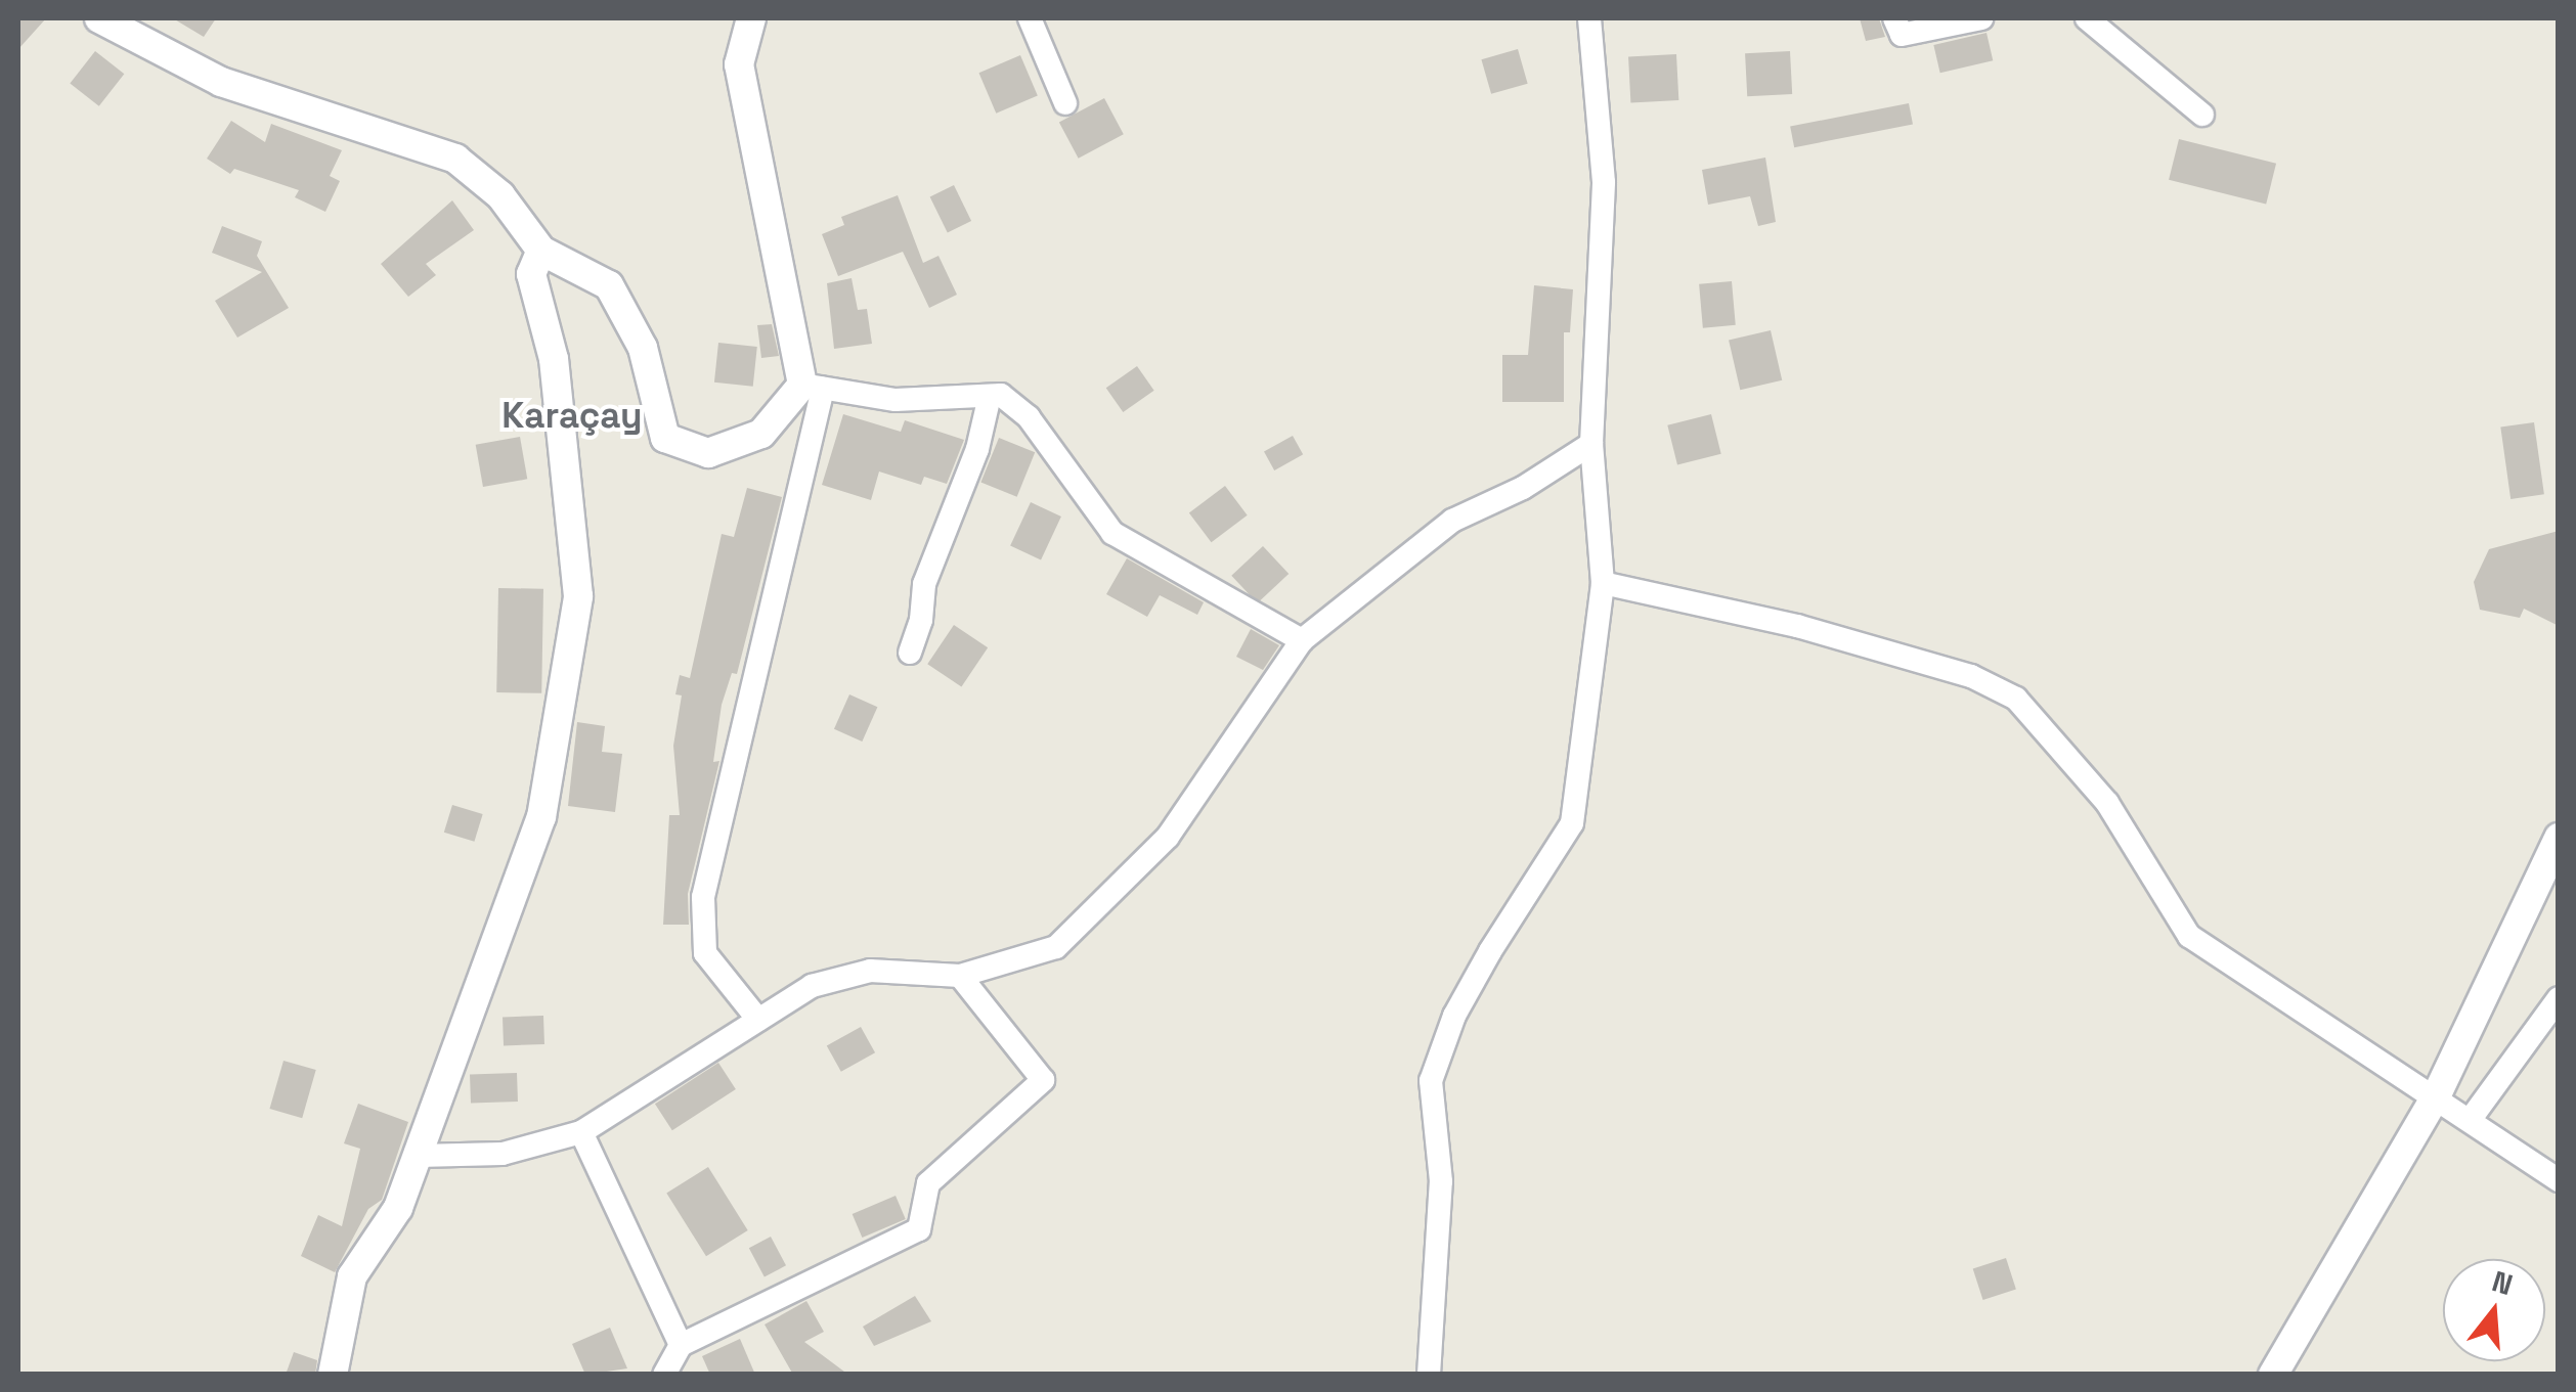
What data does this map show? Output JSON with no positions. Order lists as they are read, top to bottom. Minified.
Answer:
{"districts":["Karaçay"],"north":"top"}
